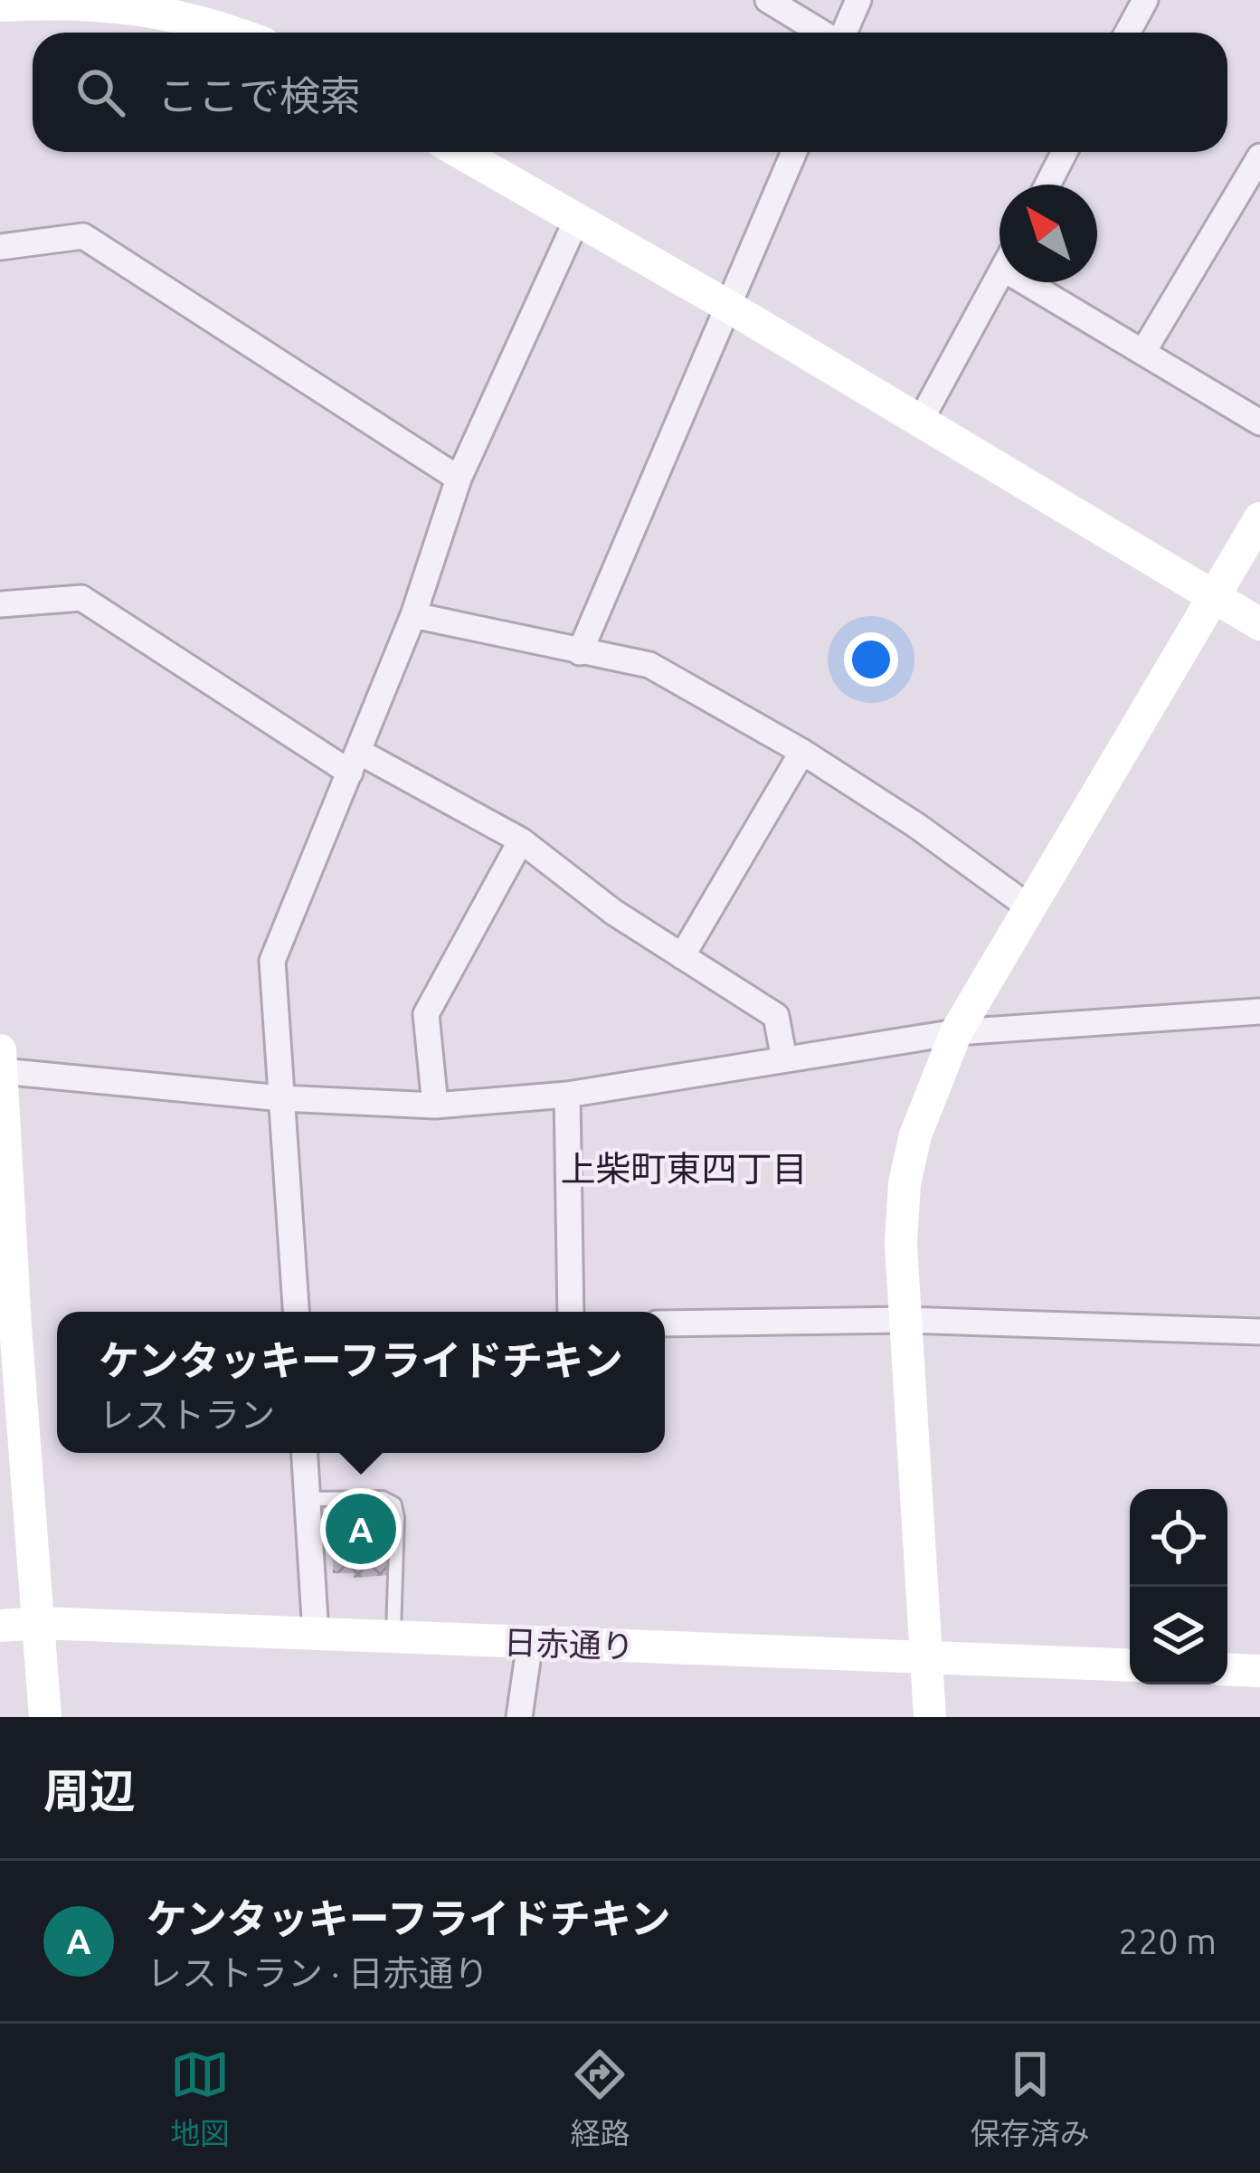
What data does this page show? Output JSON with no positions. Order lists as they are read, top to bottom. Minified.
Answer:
{"streets":{"street":["日赤通り"]},"districts":["上柴町東四丁目"],"north":"top left","page":{"search":"ここで検索","popup":["ケンタッキーフライドチキン","レストラン"],"pins":"A","heading":"周辺","list":[{"mark":"A","name":"ケンタッキーフライドチキン","note":"レストラン · 日赤通り","value":"220 m"}],"nav":["地図","経路","保存済み"]}}
